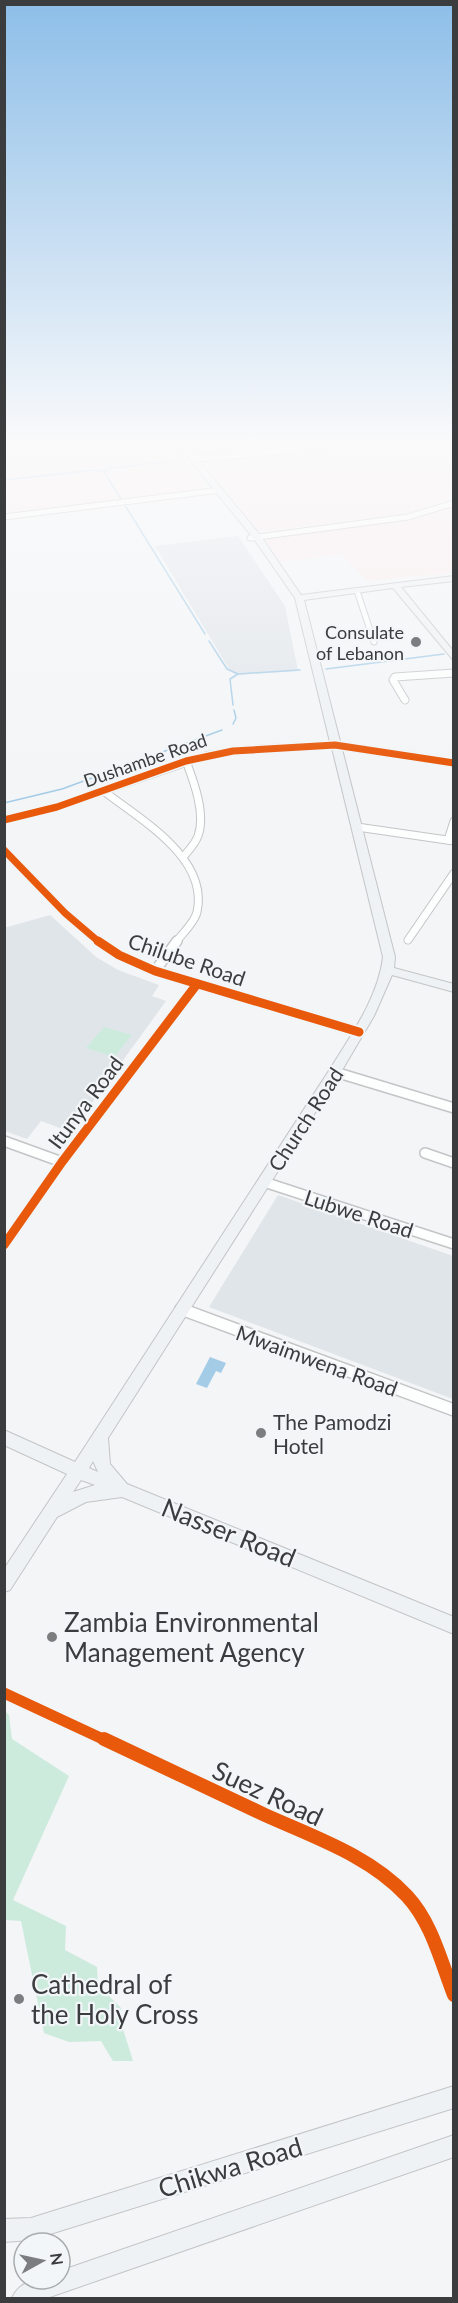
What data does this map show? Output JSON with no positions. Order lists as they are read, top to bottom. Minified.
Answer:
{"streets":{"main road":["Dushambe Road","Church Road","Nasser Road","Chikwa Road"],"street":["Chilube Road","Itunya Road","Lubwe Road","Mwaimwena Road","Suez Road"]},"crossings":[["Chilube Road","Itunya Road"],["Chilube Road","Church Road"],["Church Road","Lubwe Road"],["Church Road","Mwaimwena Road"],["Church Road","Nasser Road"]],"places":["Consulate of Lebanon","The Pamodzi Hotel","Zambia Environmental Management Agency","Cathedral of the Holy Cross"],"north":"right"}
